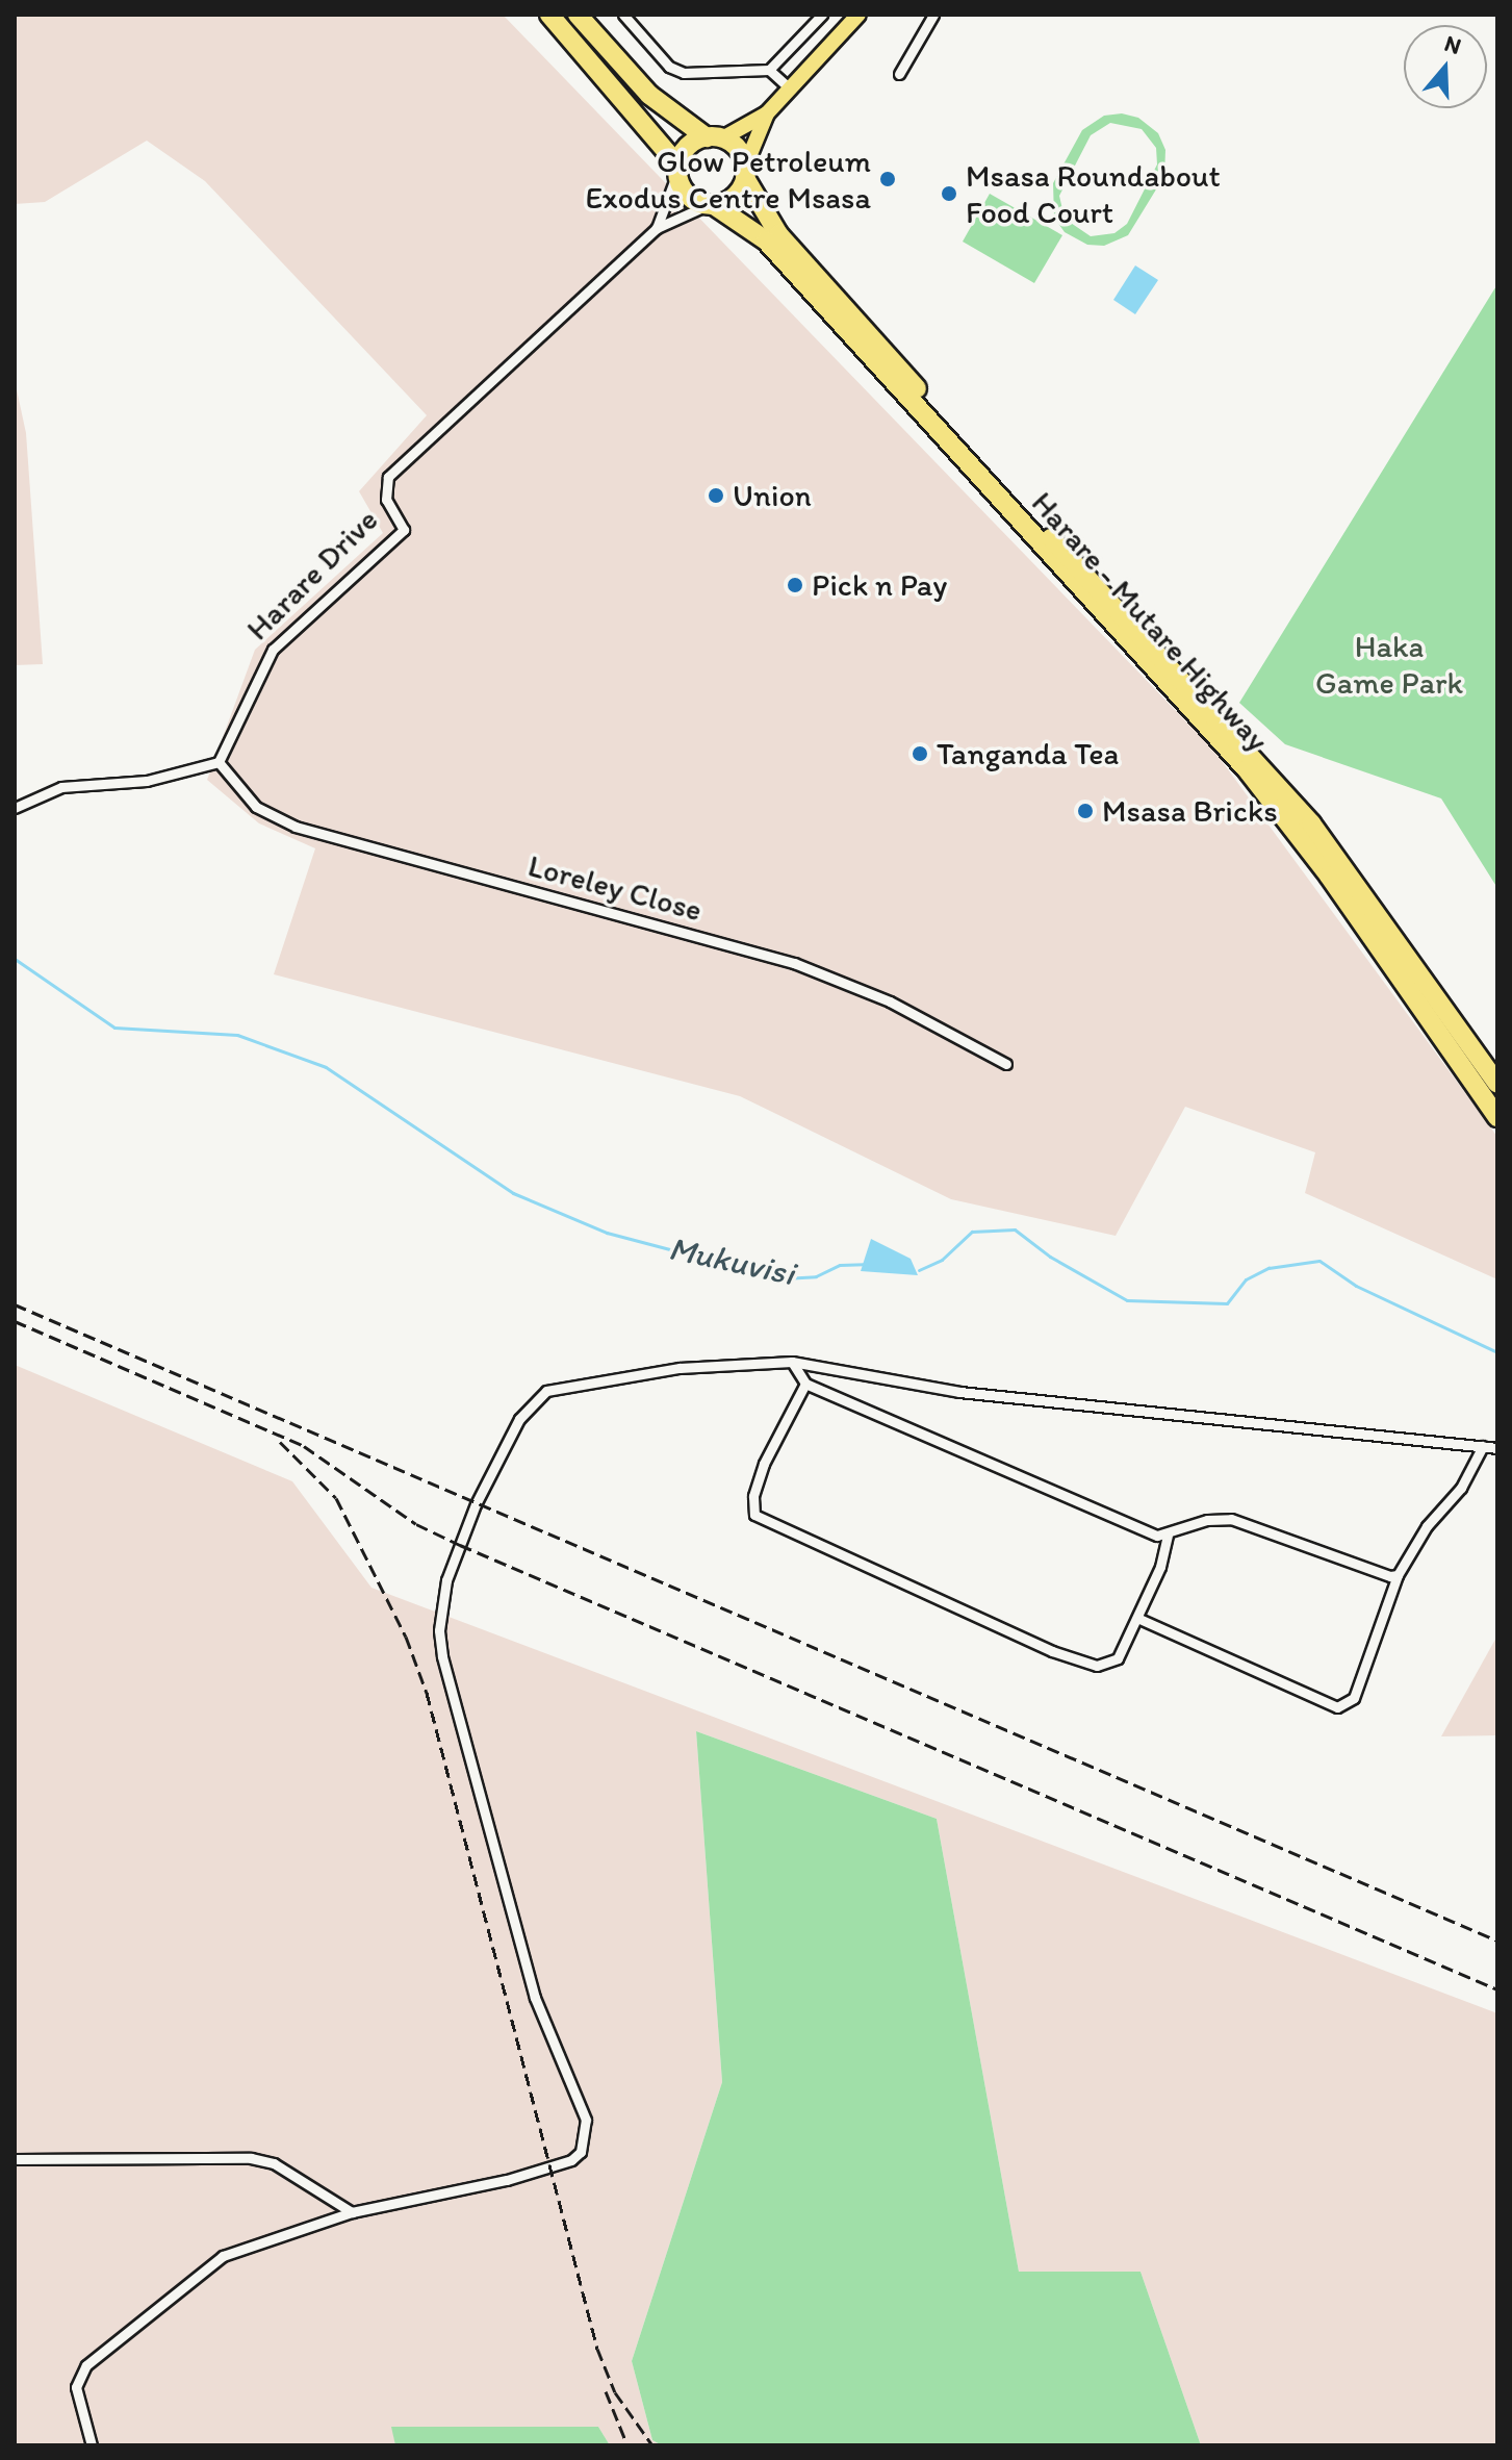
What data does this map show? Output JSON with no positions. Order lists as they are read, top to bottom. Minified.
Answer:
{"streets":{"highway":["Harare - Mutare Highway"],"street":["Harare Drive","Loreley Close"]},"crossings":[["Harare Drive","Harare - Mutare Highway"],["Harare Drive","Loreley Close"]],"water":["Mukuvisi"],"parks":["Haka Game Park"],"places":["Glow Petroleum Exodus Centre Msasa","Msasa Roundabout Food Court","Union","Pick n Pay","Tanganda Tea","Msasa Bricks"],"north":"top"}
